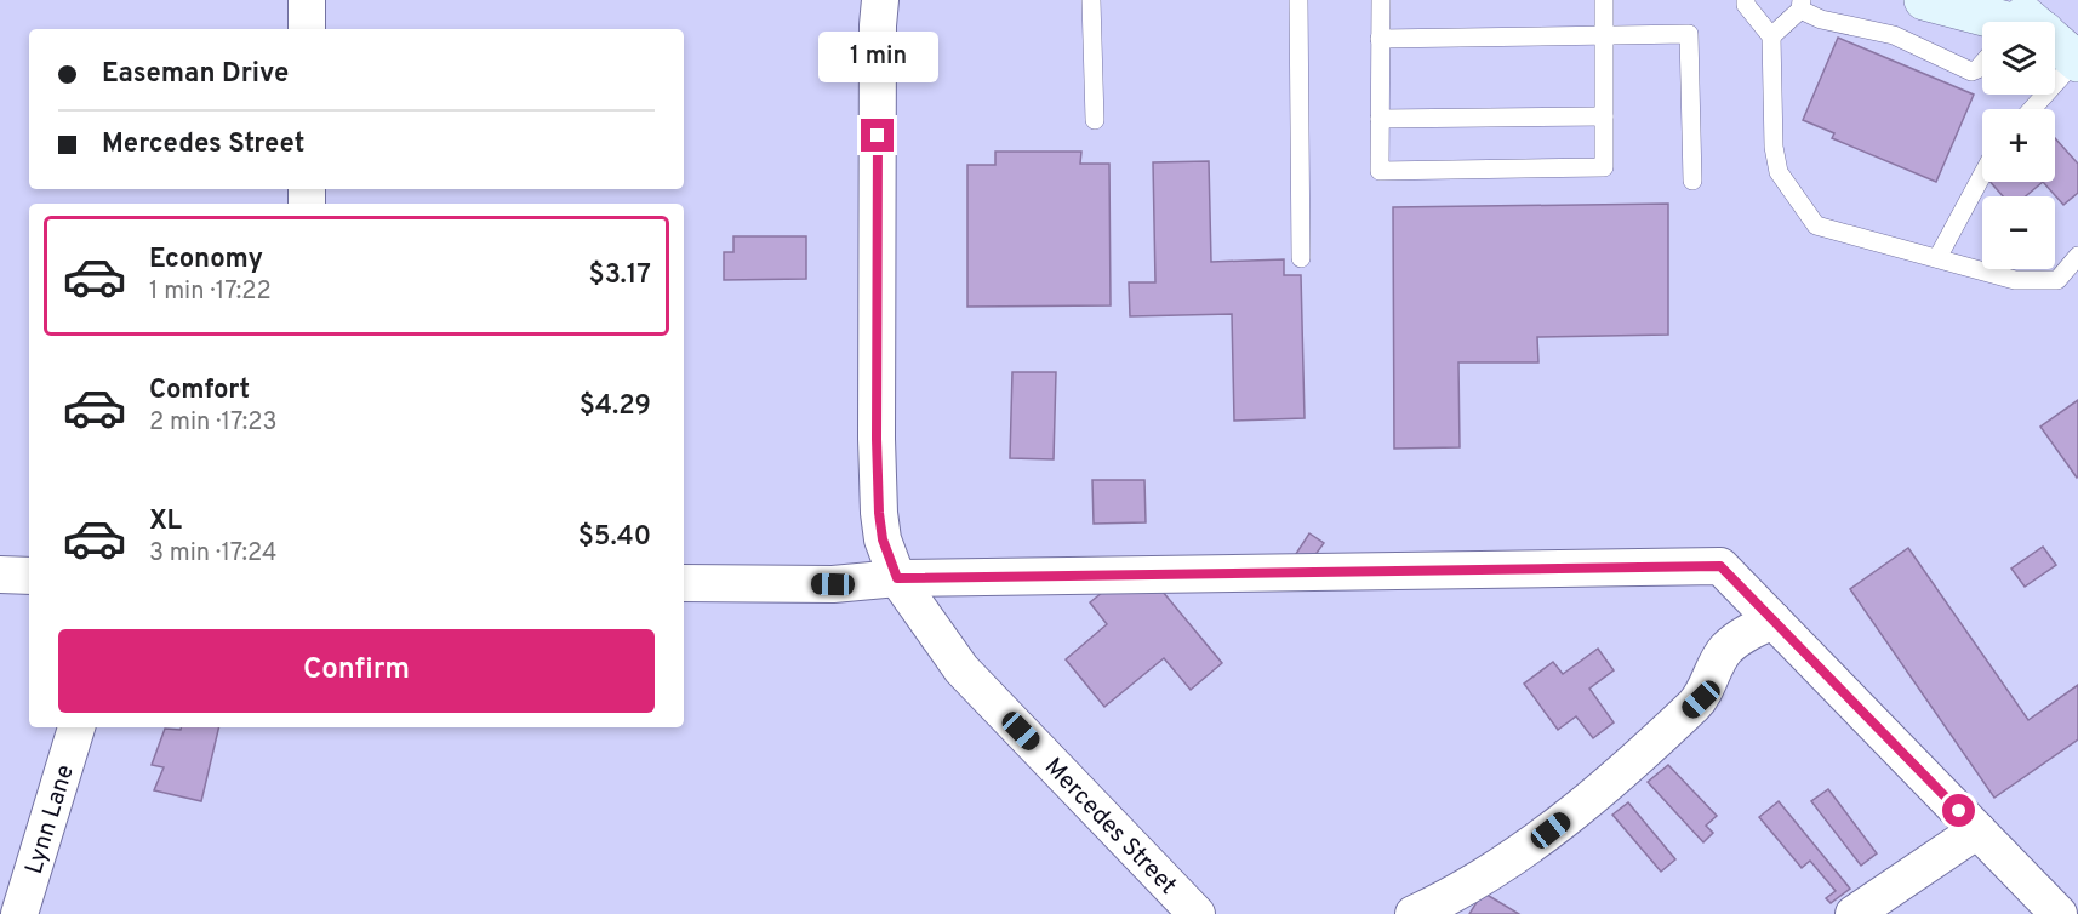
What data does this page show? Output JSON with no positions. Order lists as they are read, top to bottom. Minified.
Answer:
{"streets":{"street":["Lynn Lane","Mercedes Street"]},"page":{"map_buttons":["+","−"],"banner":["Easeman Drive","Mercedes Street"],"bubble":"1 min","list":[{"name":"Economy","note":"1 min · 17:22","value":"$3.17"},{"name":"Comfort","note":"2 min · 17:23","value":"$4.29"},{"name":"XL","note":"3 min · 17:24","value":"$5.40"}],"buttons":"Confirm"}}
